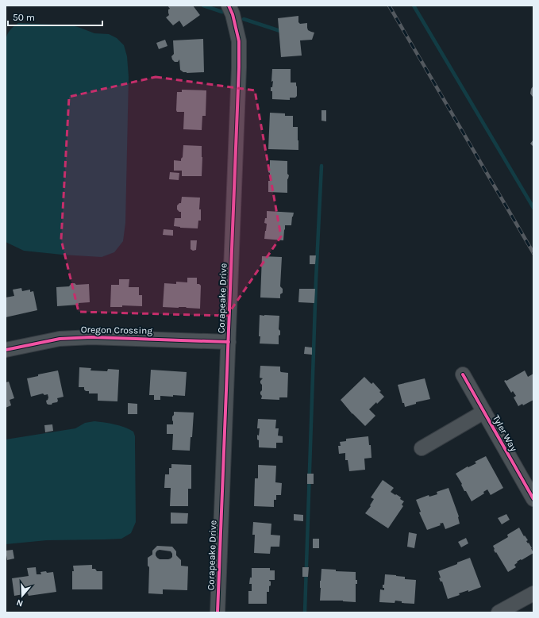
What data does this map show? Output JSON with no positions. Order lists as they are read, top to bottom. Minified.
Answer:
{"streets":{"street":["Corapeake Drive","Oregon Crossing","Tyler Way"]},"crossings":[["Corapeake Drive","Oregon Crossing"]],"scale_bar":"50 m","north":"bottom"}
